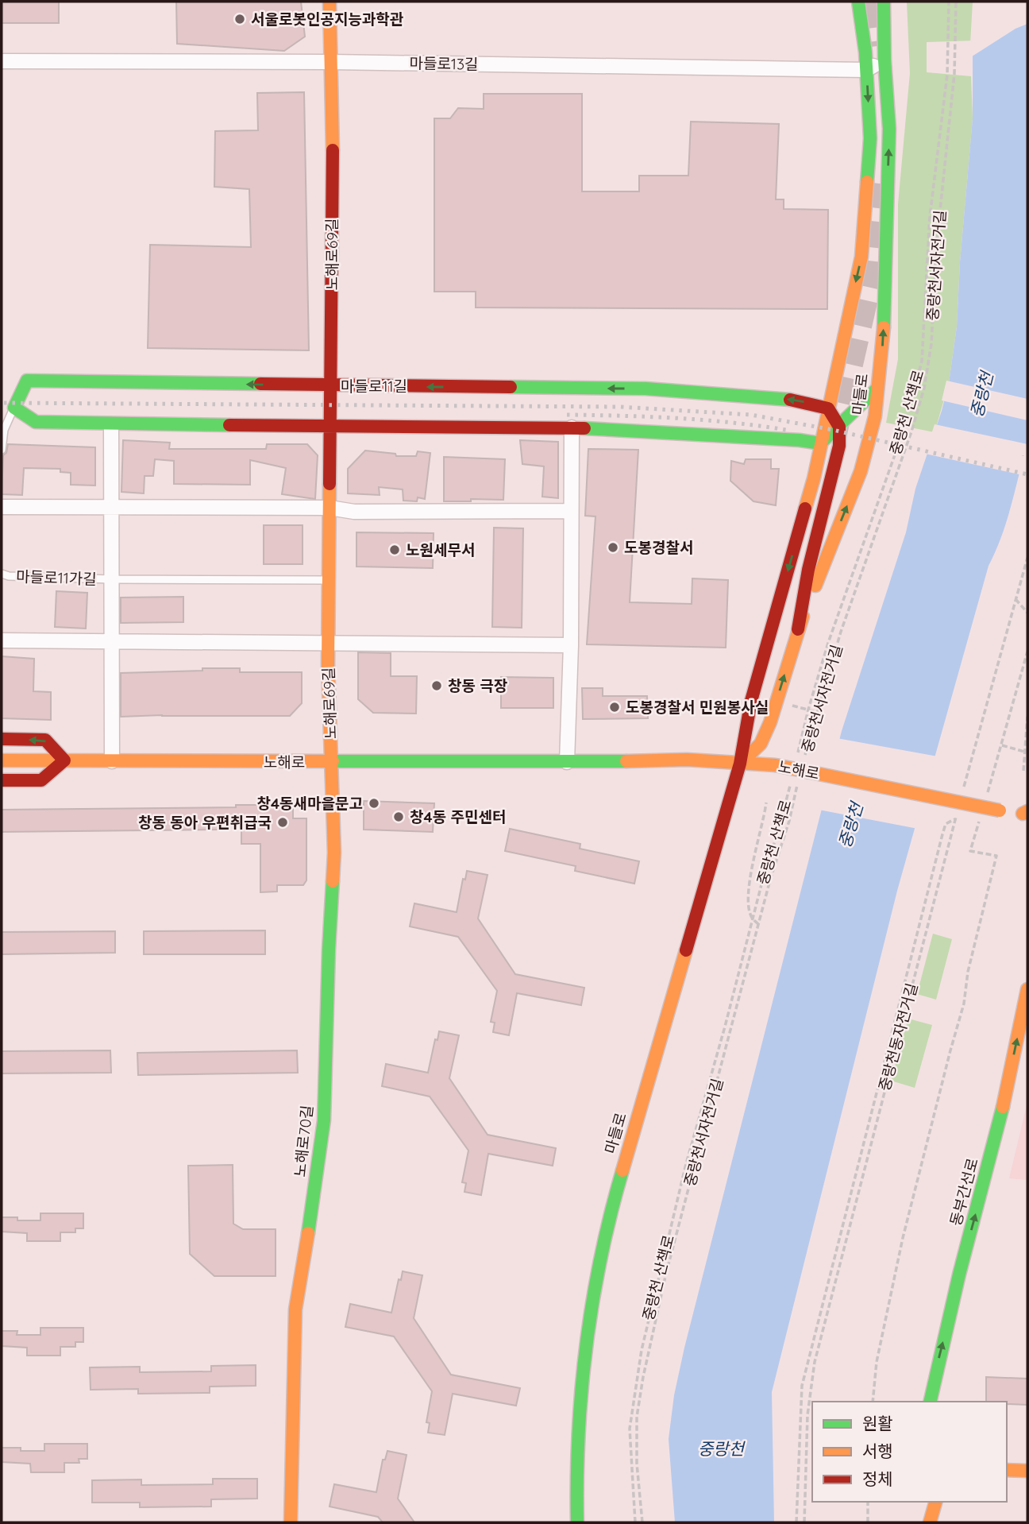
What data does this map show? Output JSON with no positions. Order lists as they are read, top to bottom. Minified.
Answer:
{"streets":{"main road":["노해로69길","마들로11길","마들로","노해로","노해로70길","동부간선로"],"street":["마들로13길"],"lane":["마들로11가길"],"path":["중랑천서자전거길","중랑천 산책로","중랑천동자전거길"]},"crossings":[["마들로13길","노해로69길"],["마들로13길","마들로"],["노해로69길","마들로11길"],["노해로69길","노해로"],["노해로69길","노해로70길"],["마들로11길","마들로"],["마들로","노해로"],["노해로","노해로70길"]],"one_way":["동부간선로"],"water":["중랑천"],"places":["서울로봇인공지능과학관","도봉경찰서","노원세무서","창동 극장","도봉경찰서 민원봉사실","창4동새마을문고","창4동 주민센터","창동 동아 우편취급국"],"legend":["원활","서행","정체"]}
